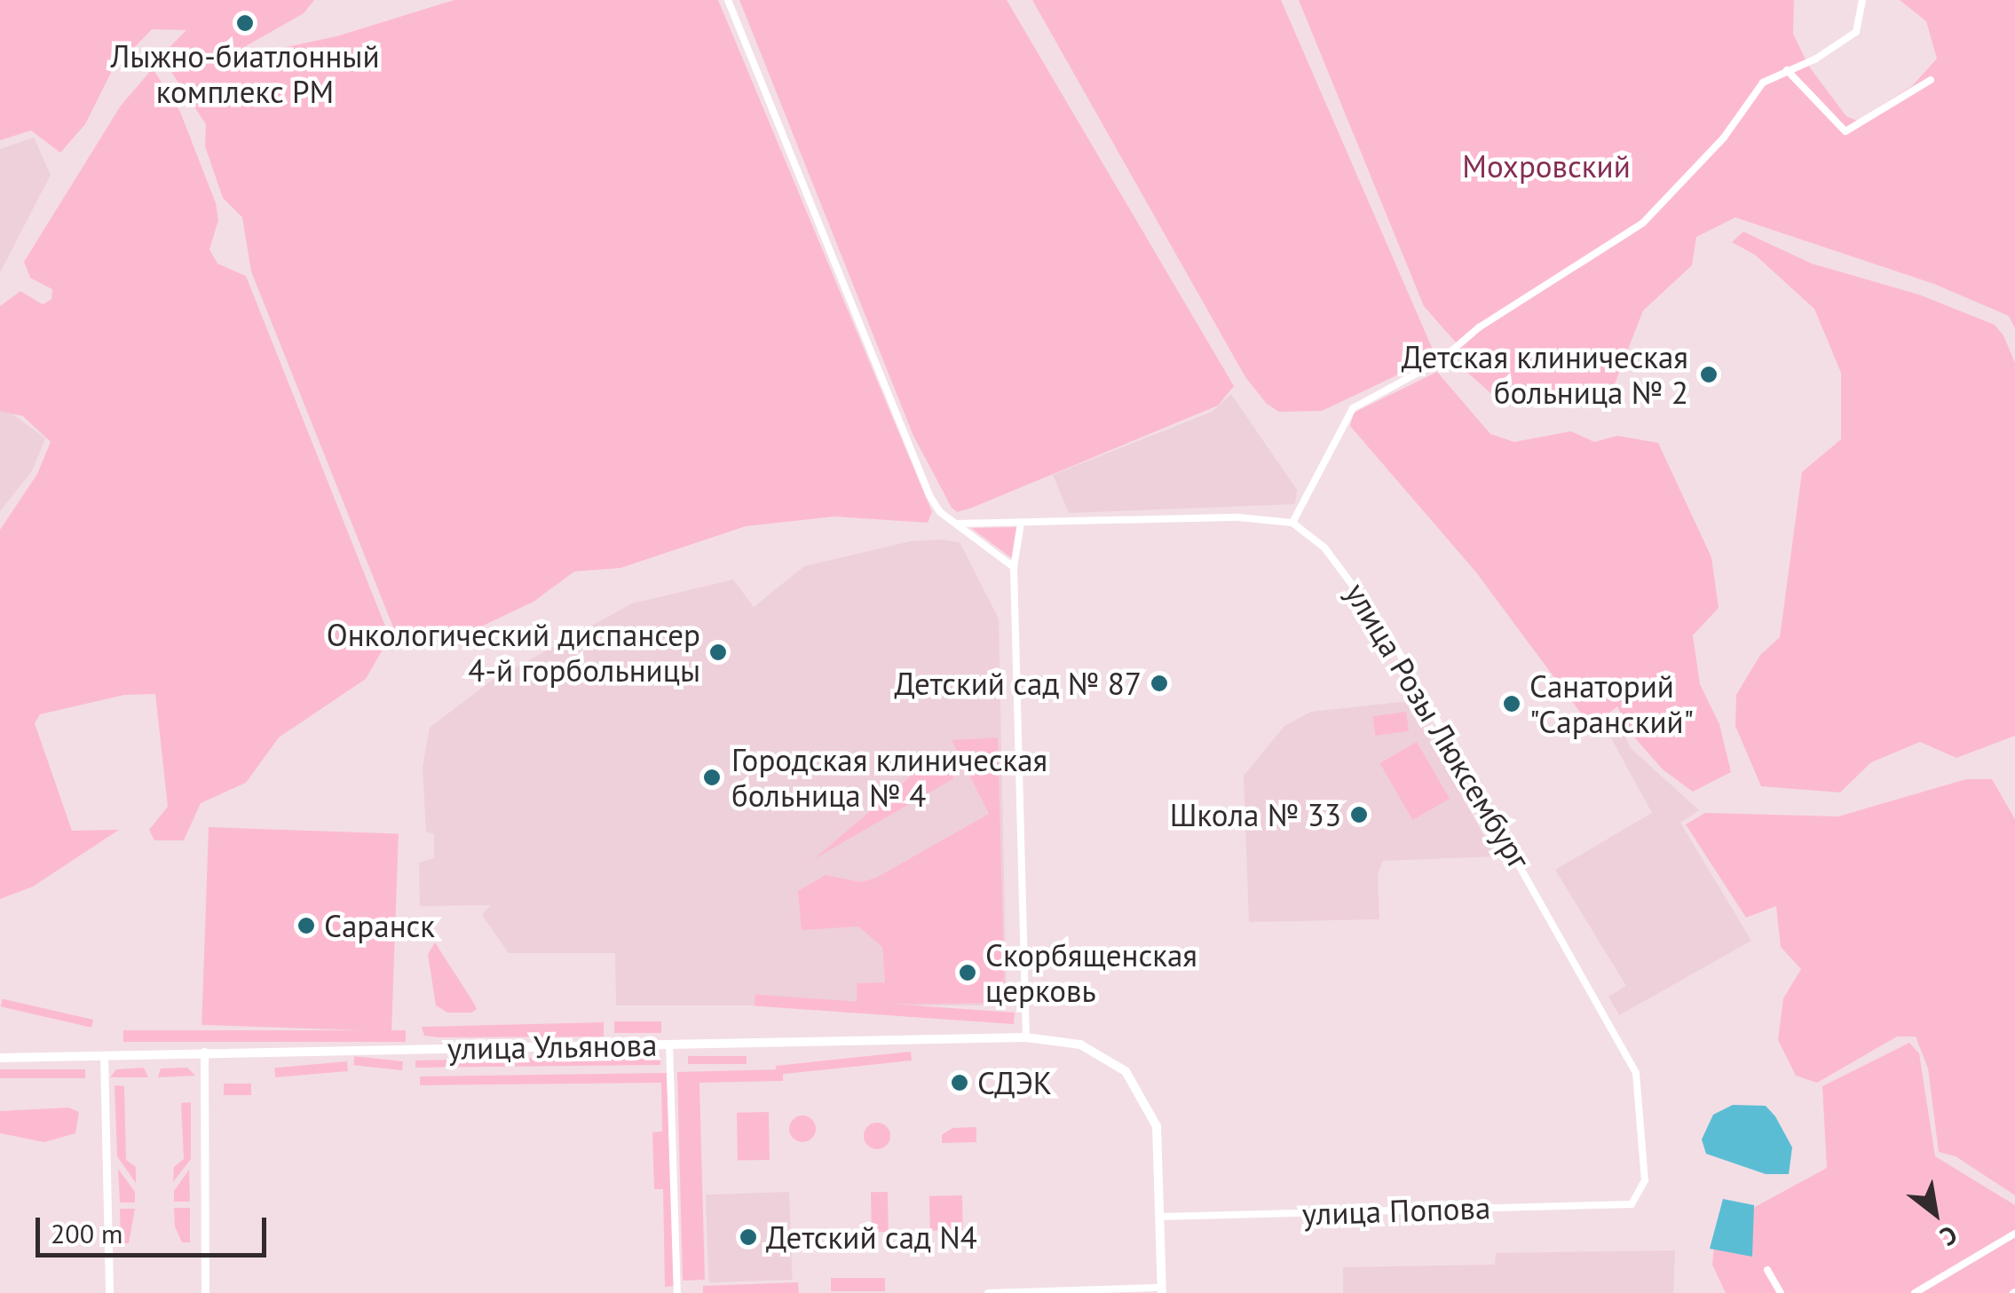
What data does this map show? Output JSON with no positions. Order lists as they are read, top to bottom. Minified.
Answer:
{"streets":{"main road":["улица Ульянова"],"street":["улица Розы Люксембург","улица Попова"]},"crossings":[["улица Розы Люксембург","улица Попова"],["улица Ульянова","улица Попова"]],"parks":["Мохровский"],"places":["Лыжно-биатлонный комплекс РМ","Детская клиническая больница № 2","Онкологический диспансер 4-й горбольницы","Детский сад № 87","Санаторий \"Саранский\"","Городская клиническая больница № 4","Школа № 33","Саранск","Скорбященская церковь","СДЭК","Детский сад N4"],"scale_bar":"200 m","north":"bottom right"}
